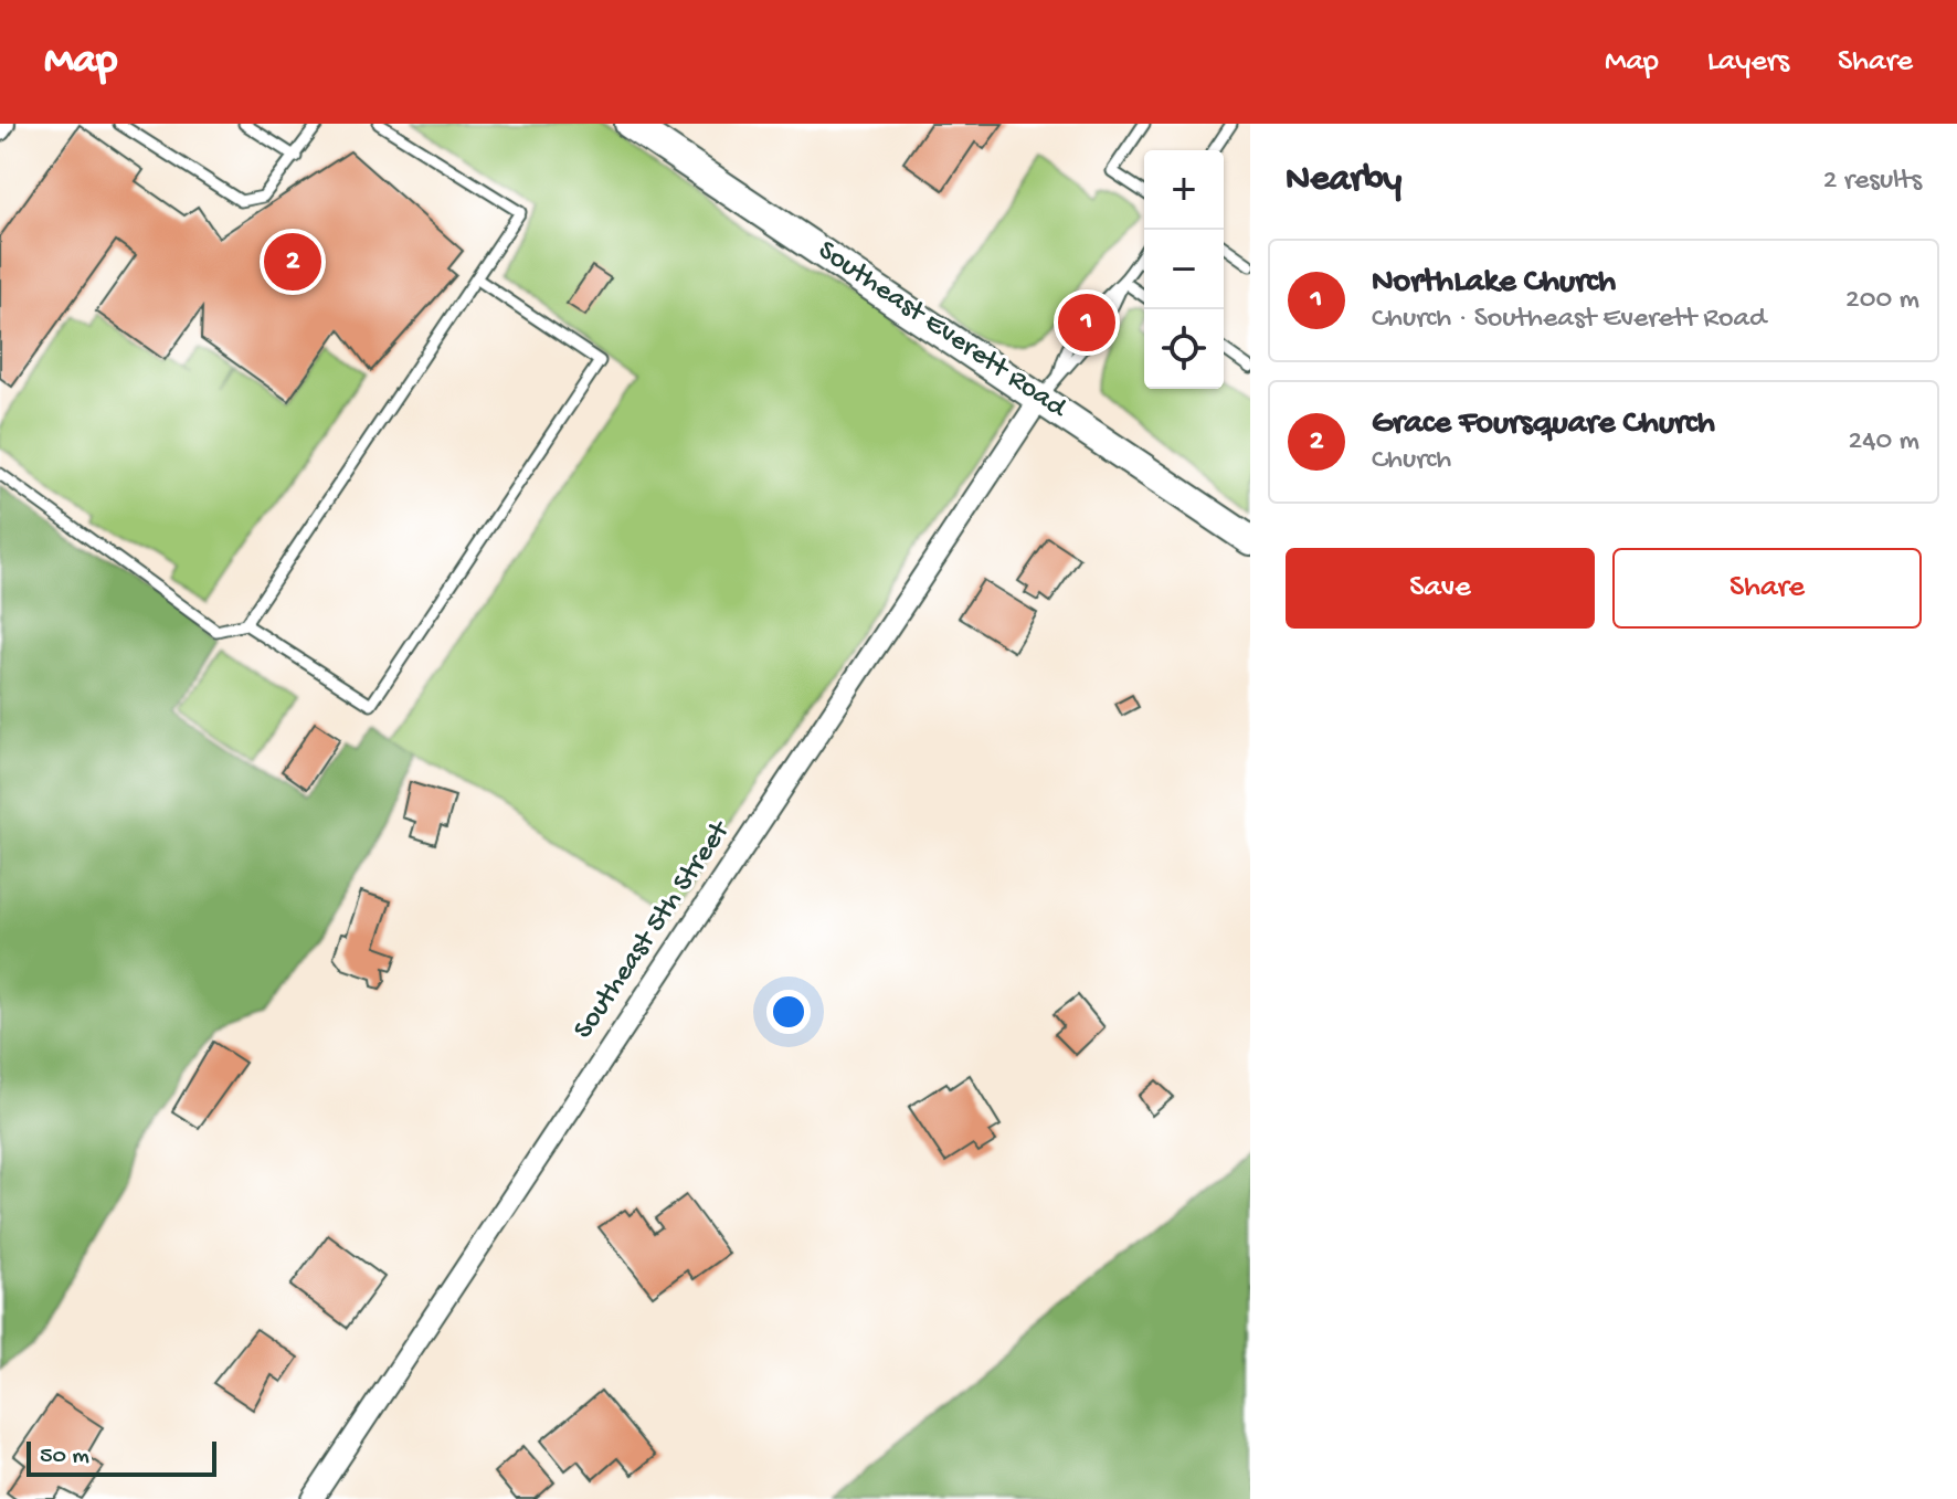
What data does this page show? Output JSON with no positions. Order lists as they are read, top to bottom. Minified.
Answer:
{"streets":{"main road":["Southeast Everett Road"],"street":["Southeast 5th Street"]},"crossings":[["Southeast Everett Road","Southeast 5th Street"]],"scale_bar":"50 m","page":{"header":"Map","nav":["Map","Layers","Share"],"heading":["Nearby","2 results"],"map_buttons":["+","−"],"pins":["2","1"],"list":[{"mark":"1","name":"NorthLake Church","note":"Church · Southeast Everett Road","value":"200 m"},{"mark":"2","name":"Grace Foursquare Church","note":"Church","value":"240 m"}],"buttons":["Save","Share"],"scale":"50 m"}}
